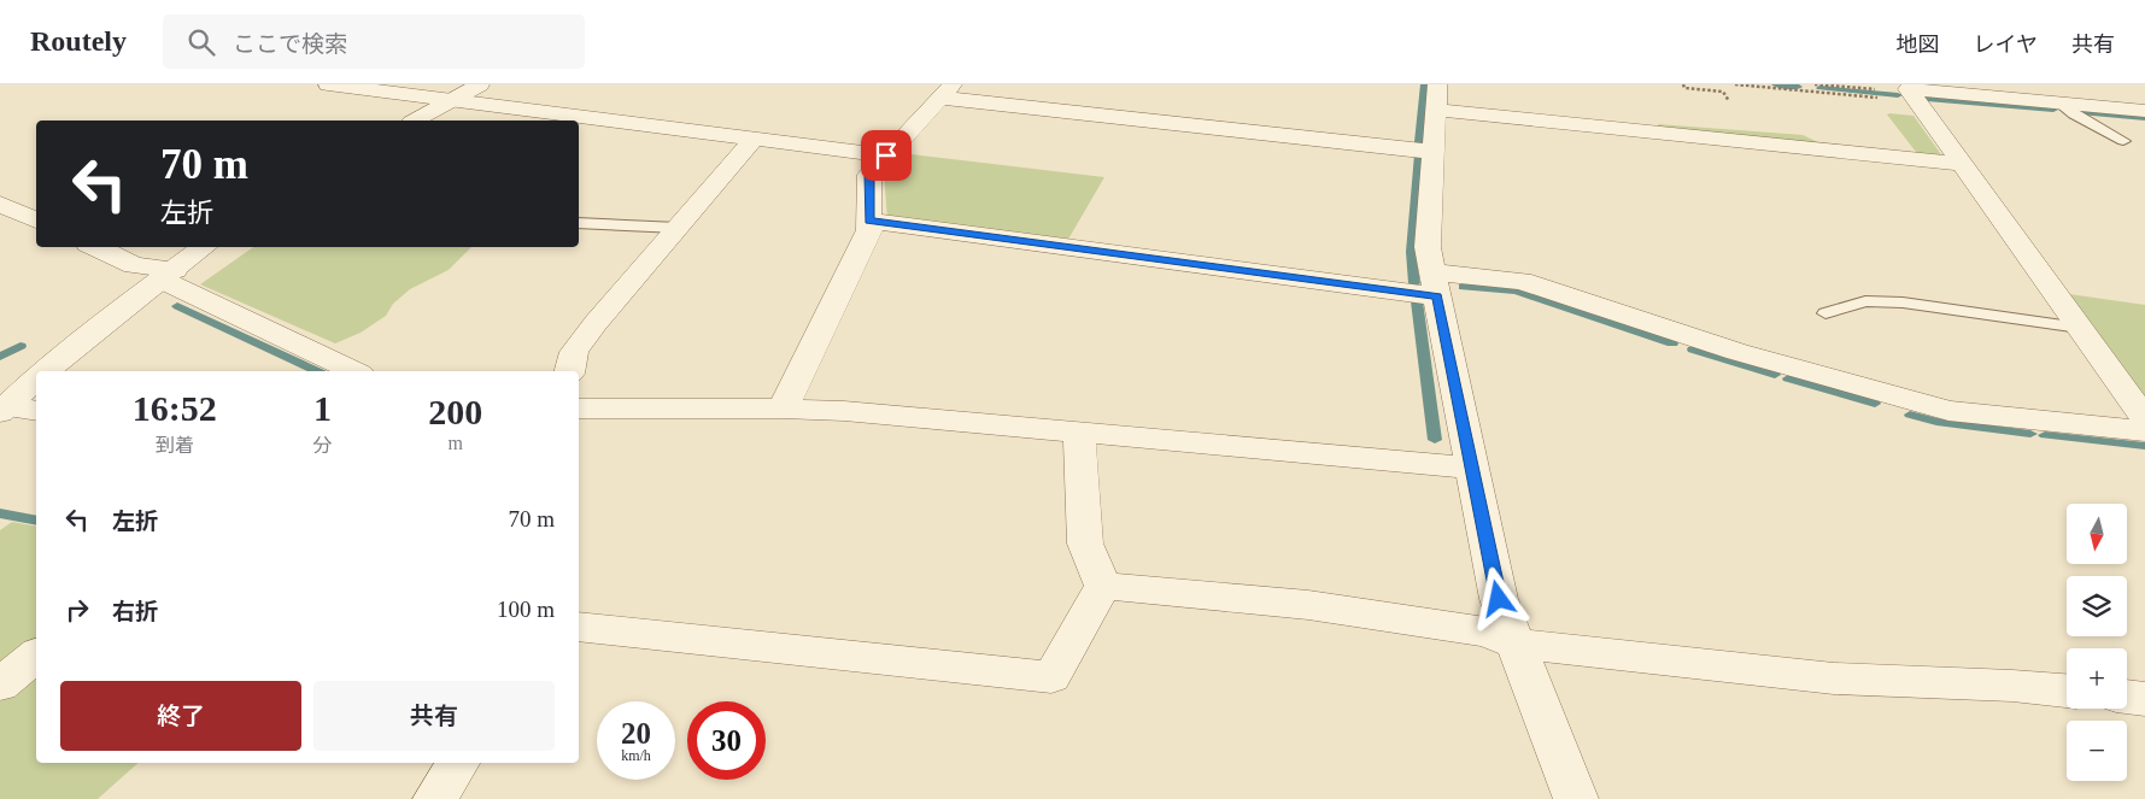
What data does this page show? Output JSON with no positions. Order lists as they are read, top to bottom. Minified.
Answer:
{"north":"bottom","page":{"header":"Routely","search":"ここで検索","nav":["地図","レイヤ","共有"],"turn":["70 m","左折"],"eta":["16:52","到着","1","分","200","m"],"list":[{"name":"左折","value":"70 m"},{"name":"右折","value":"100 m"}],"map_buttons":["+","−"],"buttons":["終了","共有"],"speed":"20 km/h","limit":"30"}}
